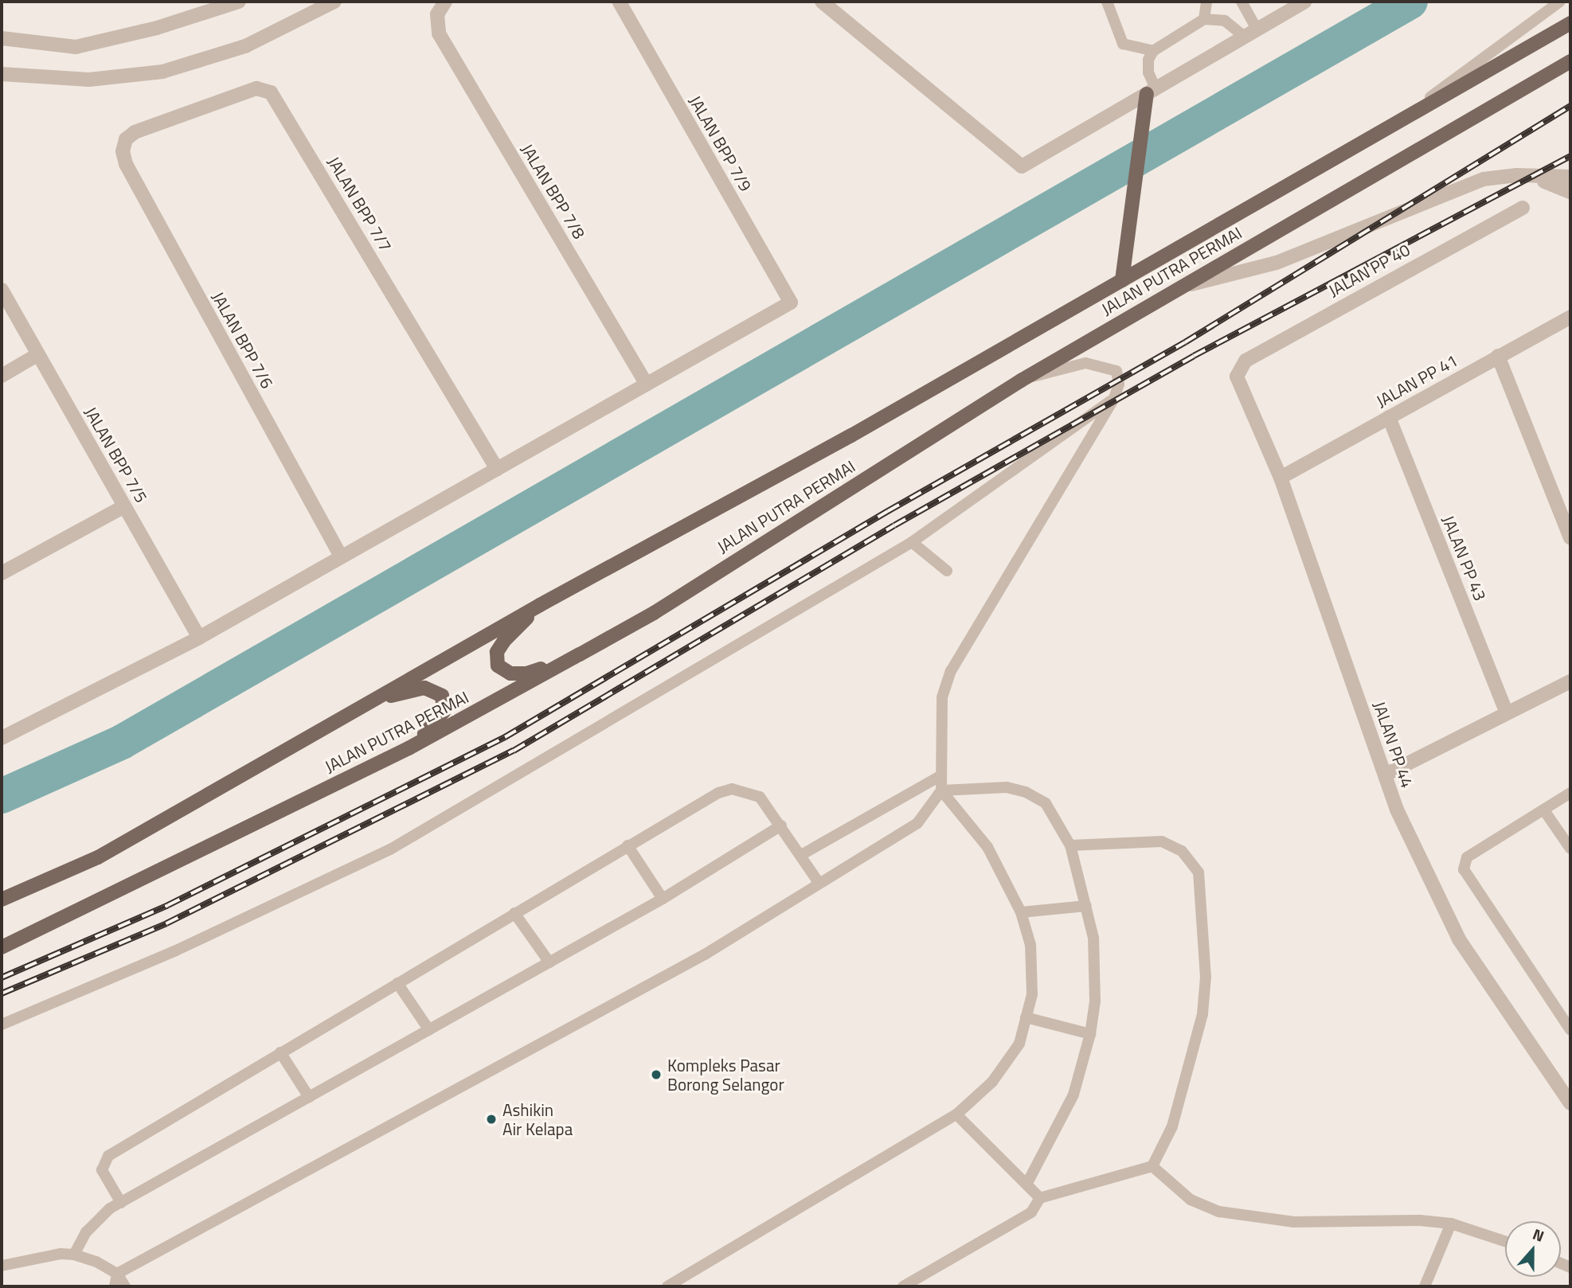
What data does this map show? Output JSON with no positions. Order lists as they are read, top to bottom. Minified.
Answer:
{"streets":{"main road":["JALAN PUTRA PERMAI"],"street":["JALAN BPP 7/9","JALAN BPP 7/8","JALAN BPP 7/7","JALAN PP 40","JALAN BPP 7/6","JALAN PP 41","JALAN BPP 7/5","JALAN PP 43","JALAN PP 44"]},"crossings":[["JALAN BPP 7/9","JALAN BPP 7/8"],["JALAN BPP 7/7","JALAN BPP 7/6"],["JALAN PP 40","JALAN PP 44"],["JALAN PP 41","JALAN PP 43"],["JALAN PP 41","JALAN PP 44"]],"places":["Kompleks Pasar Borong Selangor","Ashikin Air Kelapa"],"north":"top"}
